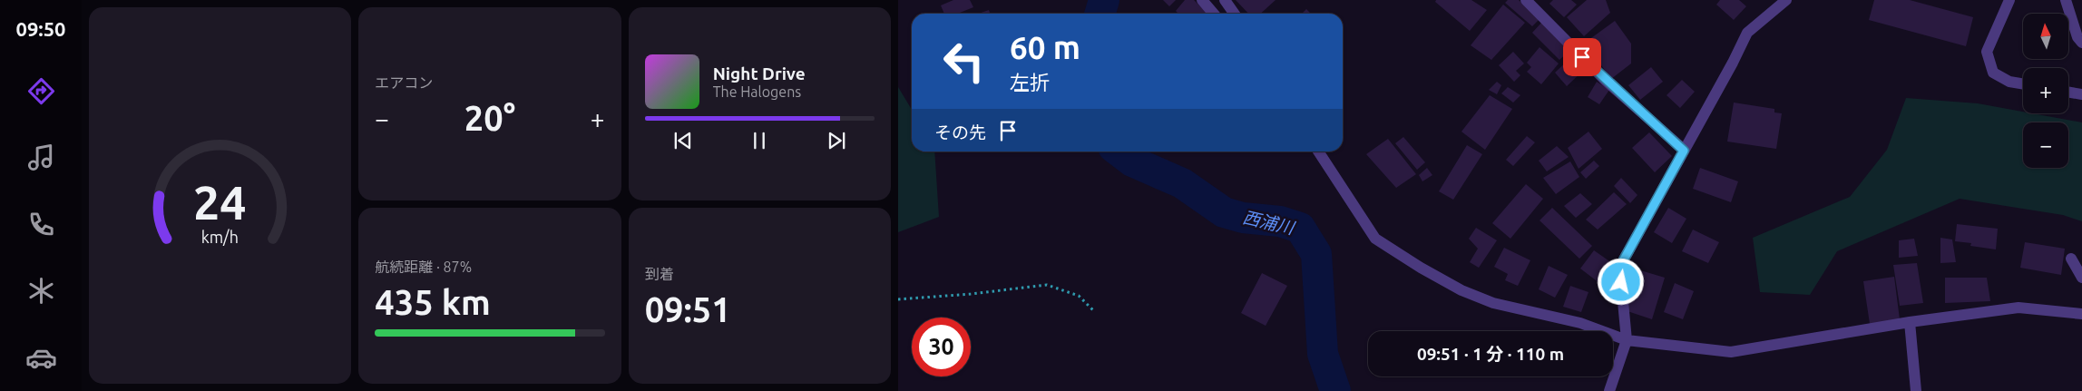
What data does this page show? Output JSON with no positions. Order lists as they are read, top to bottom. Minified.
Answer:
{"water":["西浦川"],"north":"top","page":{"tabs":"09:50","tile":["エアコン",["航続距離 · 87%","435 km"],["到着","09:51"]],"map_buttons":["+","−"],"turn":["60 m","左折"],"song":["Night Drive","The Halogens"],"heat":["−","20°","+"],"then":"その先","limit":"30","trip":"09:51 · 1 分 · 110 m","gauge":["24","km/h"]}}
